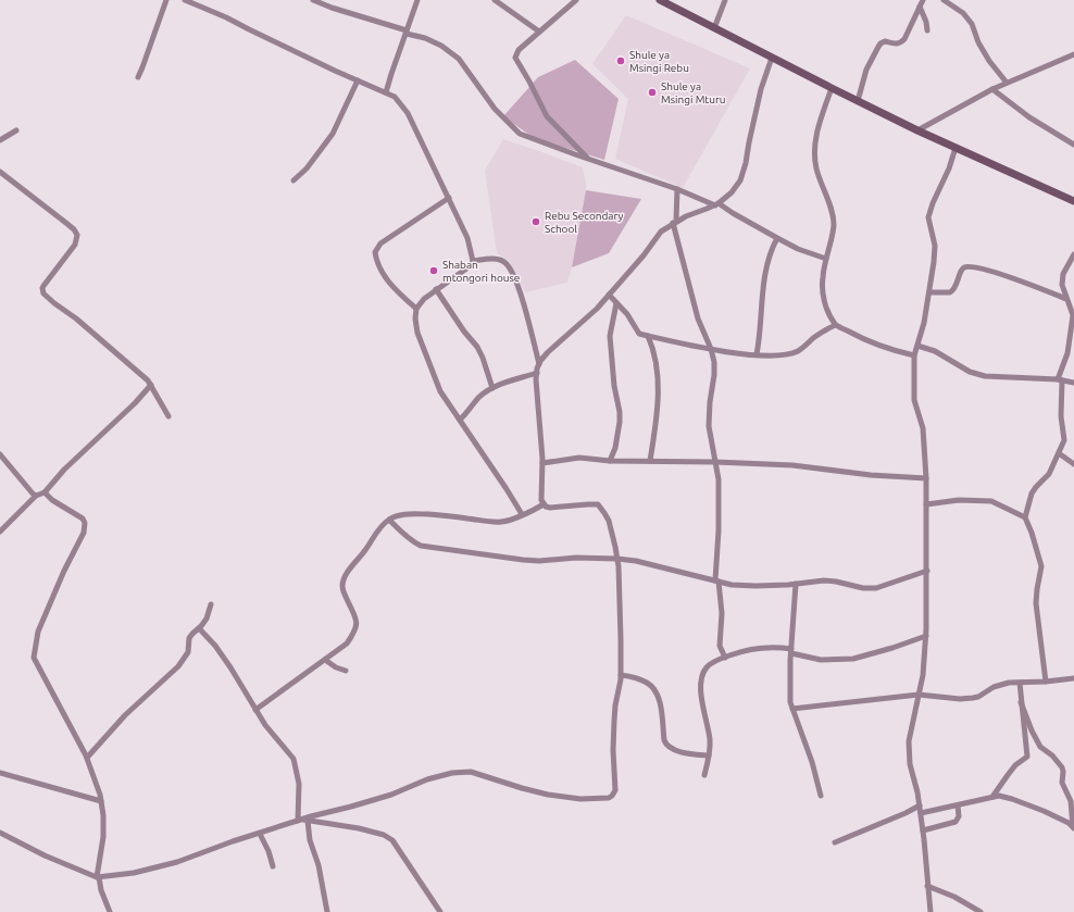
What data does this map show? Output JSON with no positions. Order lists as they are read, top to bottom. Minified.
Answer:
{"places":["Shule ya Msingi Rebu","Shule ya Msingi Mturu","Rebu Secondary School","Shaban mtongori house"]}
